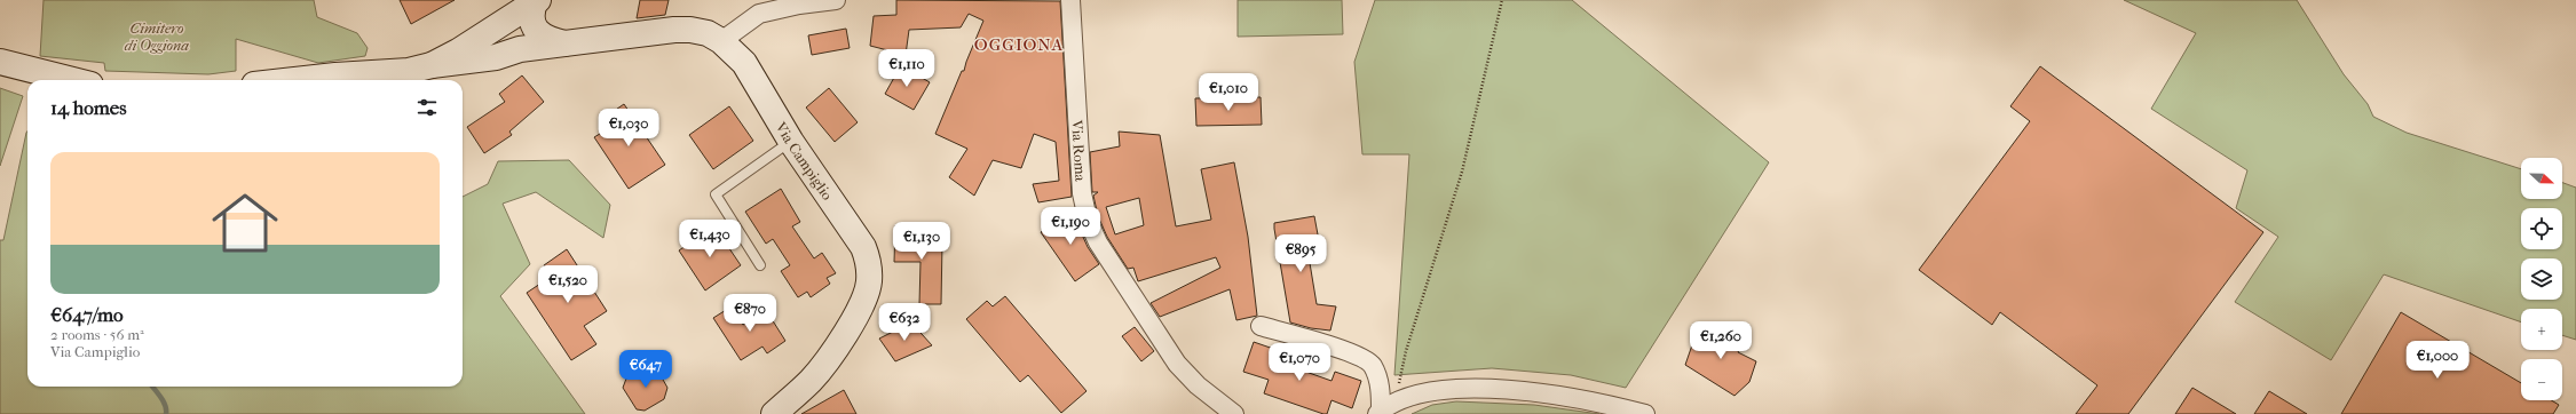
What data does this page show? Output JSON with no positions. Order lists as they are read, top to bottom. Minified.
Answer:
{"streets":{"street":["Via Roma","Via Campiglio"]},"districts":["OGGIONA"],"parks":["Cimitero di Oggiona"],"north":"right","page":{"price":["€1,110","€1,010","€1,030","€1,190","€1,430","€1,130","€895","€1,520","€870","€632","€1,260","€1,000","€1,070","€647"],"heading":"14 homes","list":[{"name":"€647/mo","note":"2 rooms · 56 m² · Via Campiglio"}],"map_buttons":["+","−"]}}
